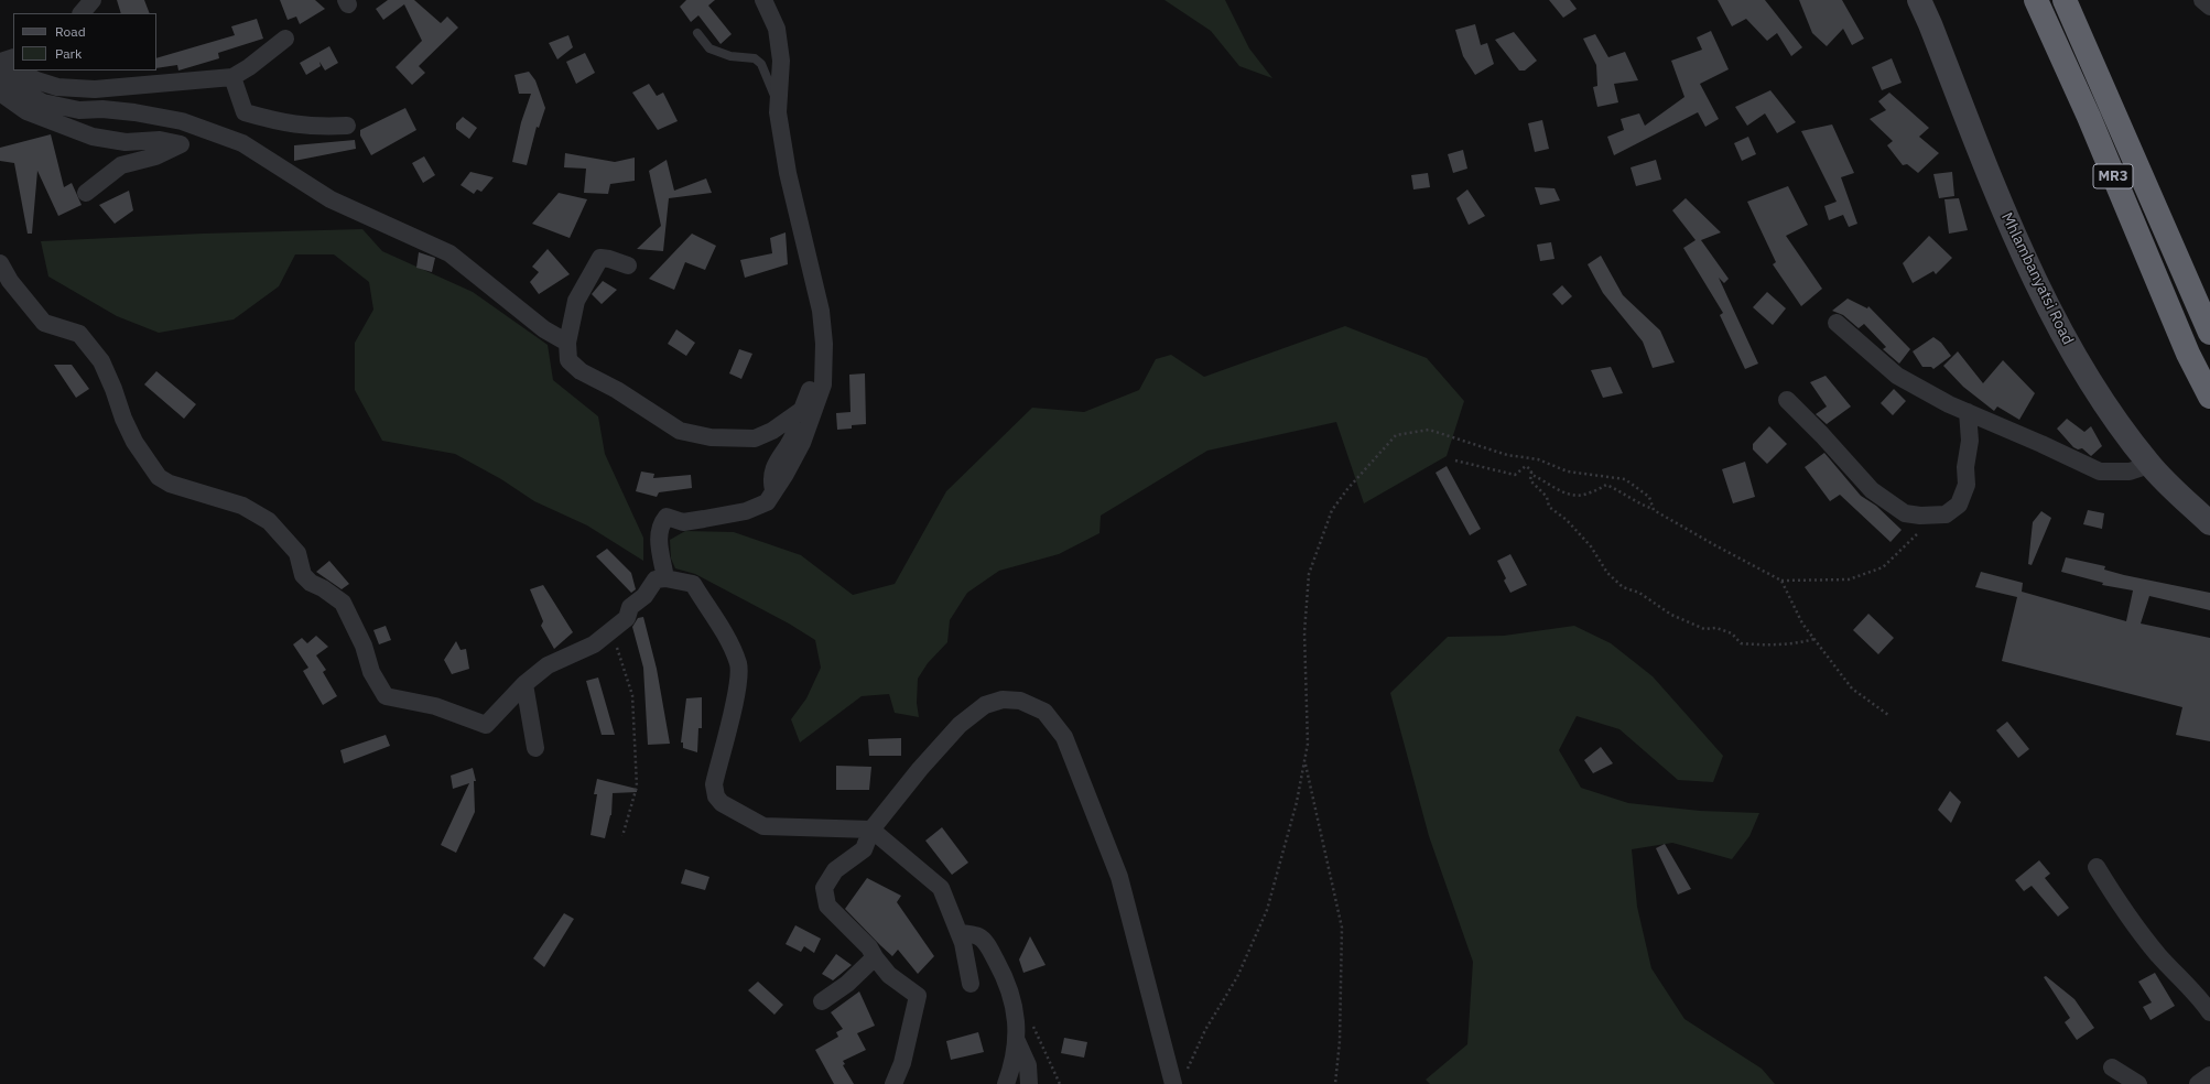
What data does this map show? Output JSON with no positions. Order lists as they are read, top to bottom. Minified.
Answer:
{"streets":{"highway":["MR3"],"main road":["Mhlambanyatsi Road"]},"legend":["Road","Park"]}
